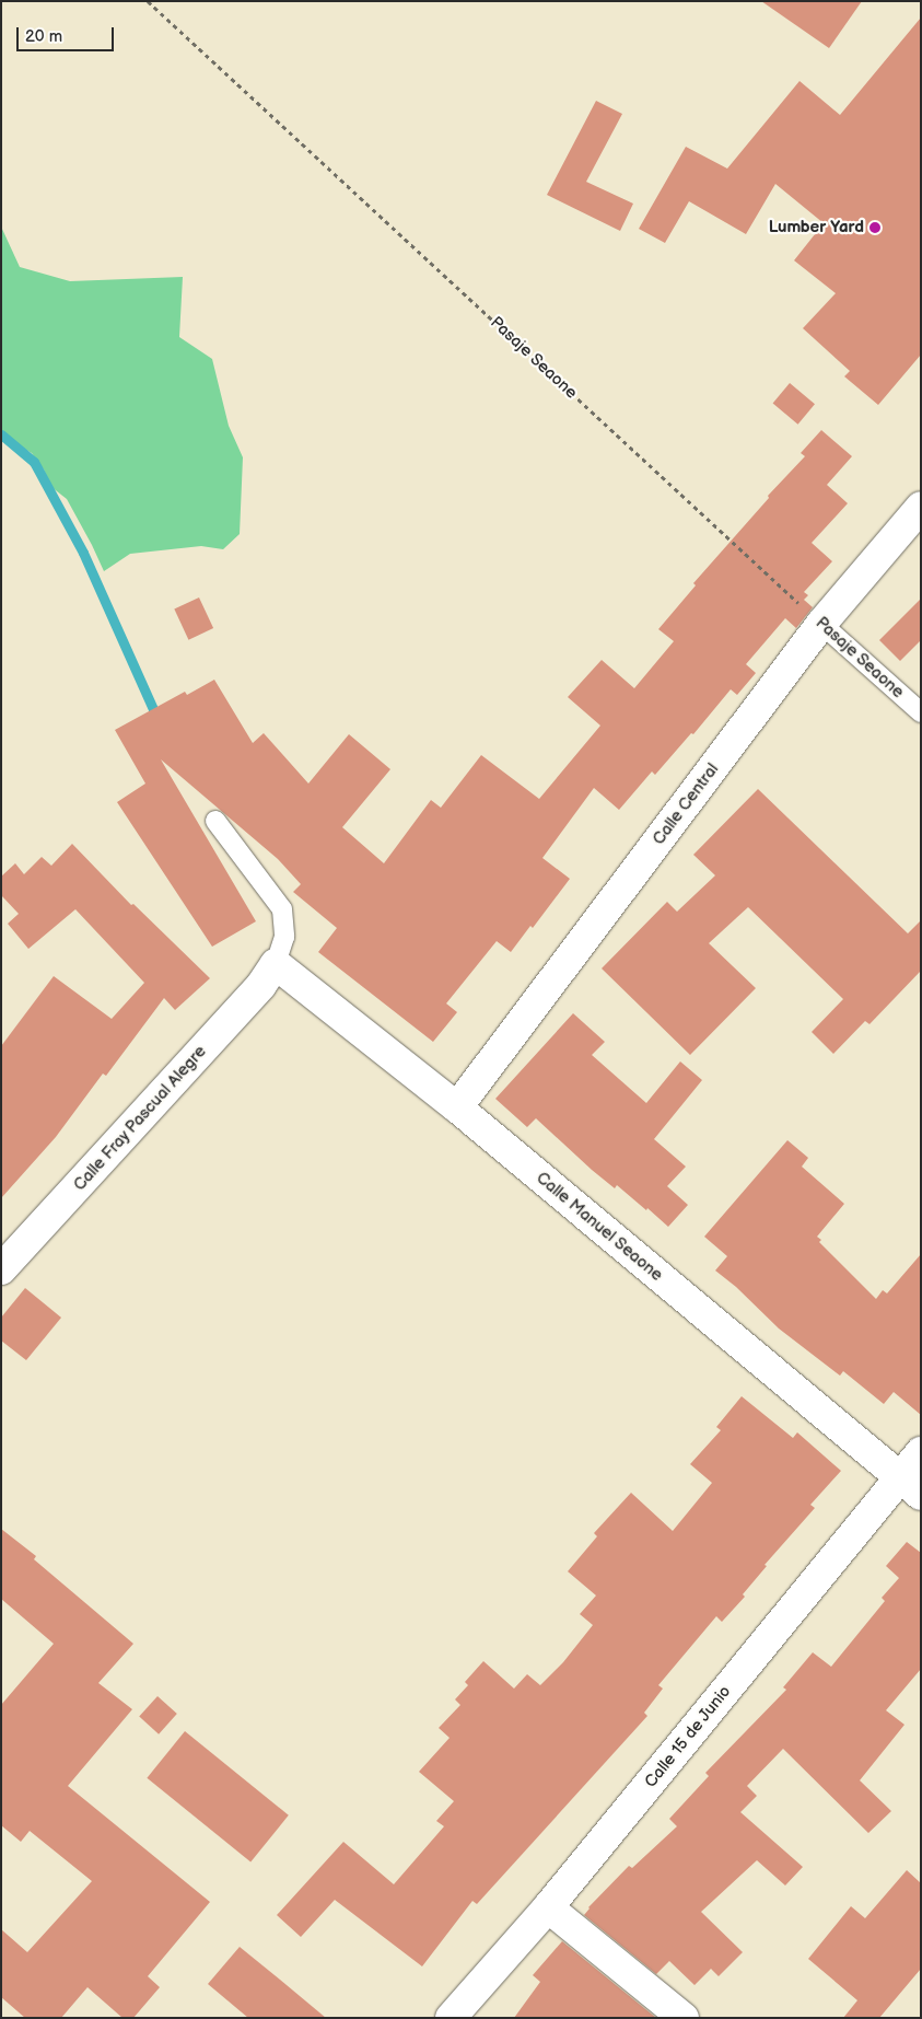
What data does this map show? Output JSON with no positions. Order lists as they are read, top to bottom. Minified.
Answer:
{"streets":{"street":["Calle Central","Calle Fray Pascual Alegre","Calle Manuel Seaone","Calle 15 de Junio"],"lane":["Pasaje Seaone"]},"crossings":[["Pasaje Seaone","Calle Central"],["Calle Central","Calle Manuel Seaone"],["Calle Fray Pascual Alegre","Calle Manuel Seaone"],["Calle Manuel Seaone","Calle 15 de Junio"]],"places":["Lumber Yard"],"scale_bar":"20 m"}
